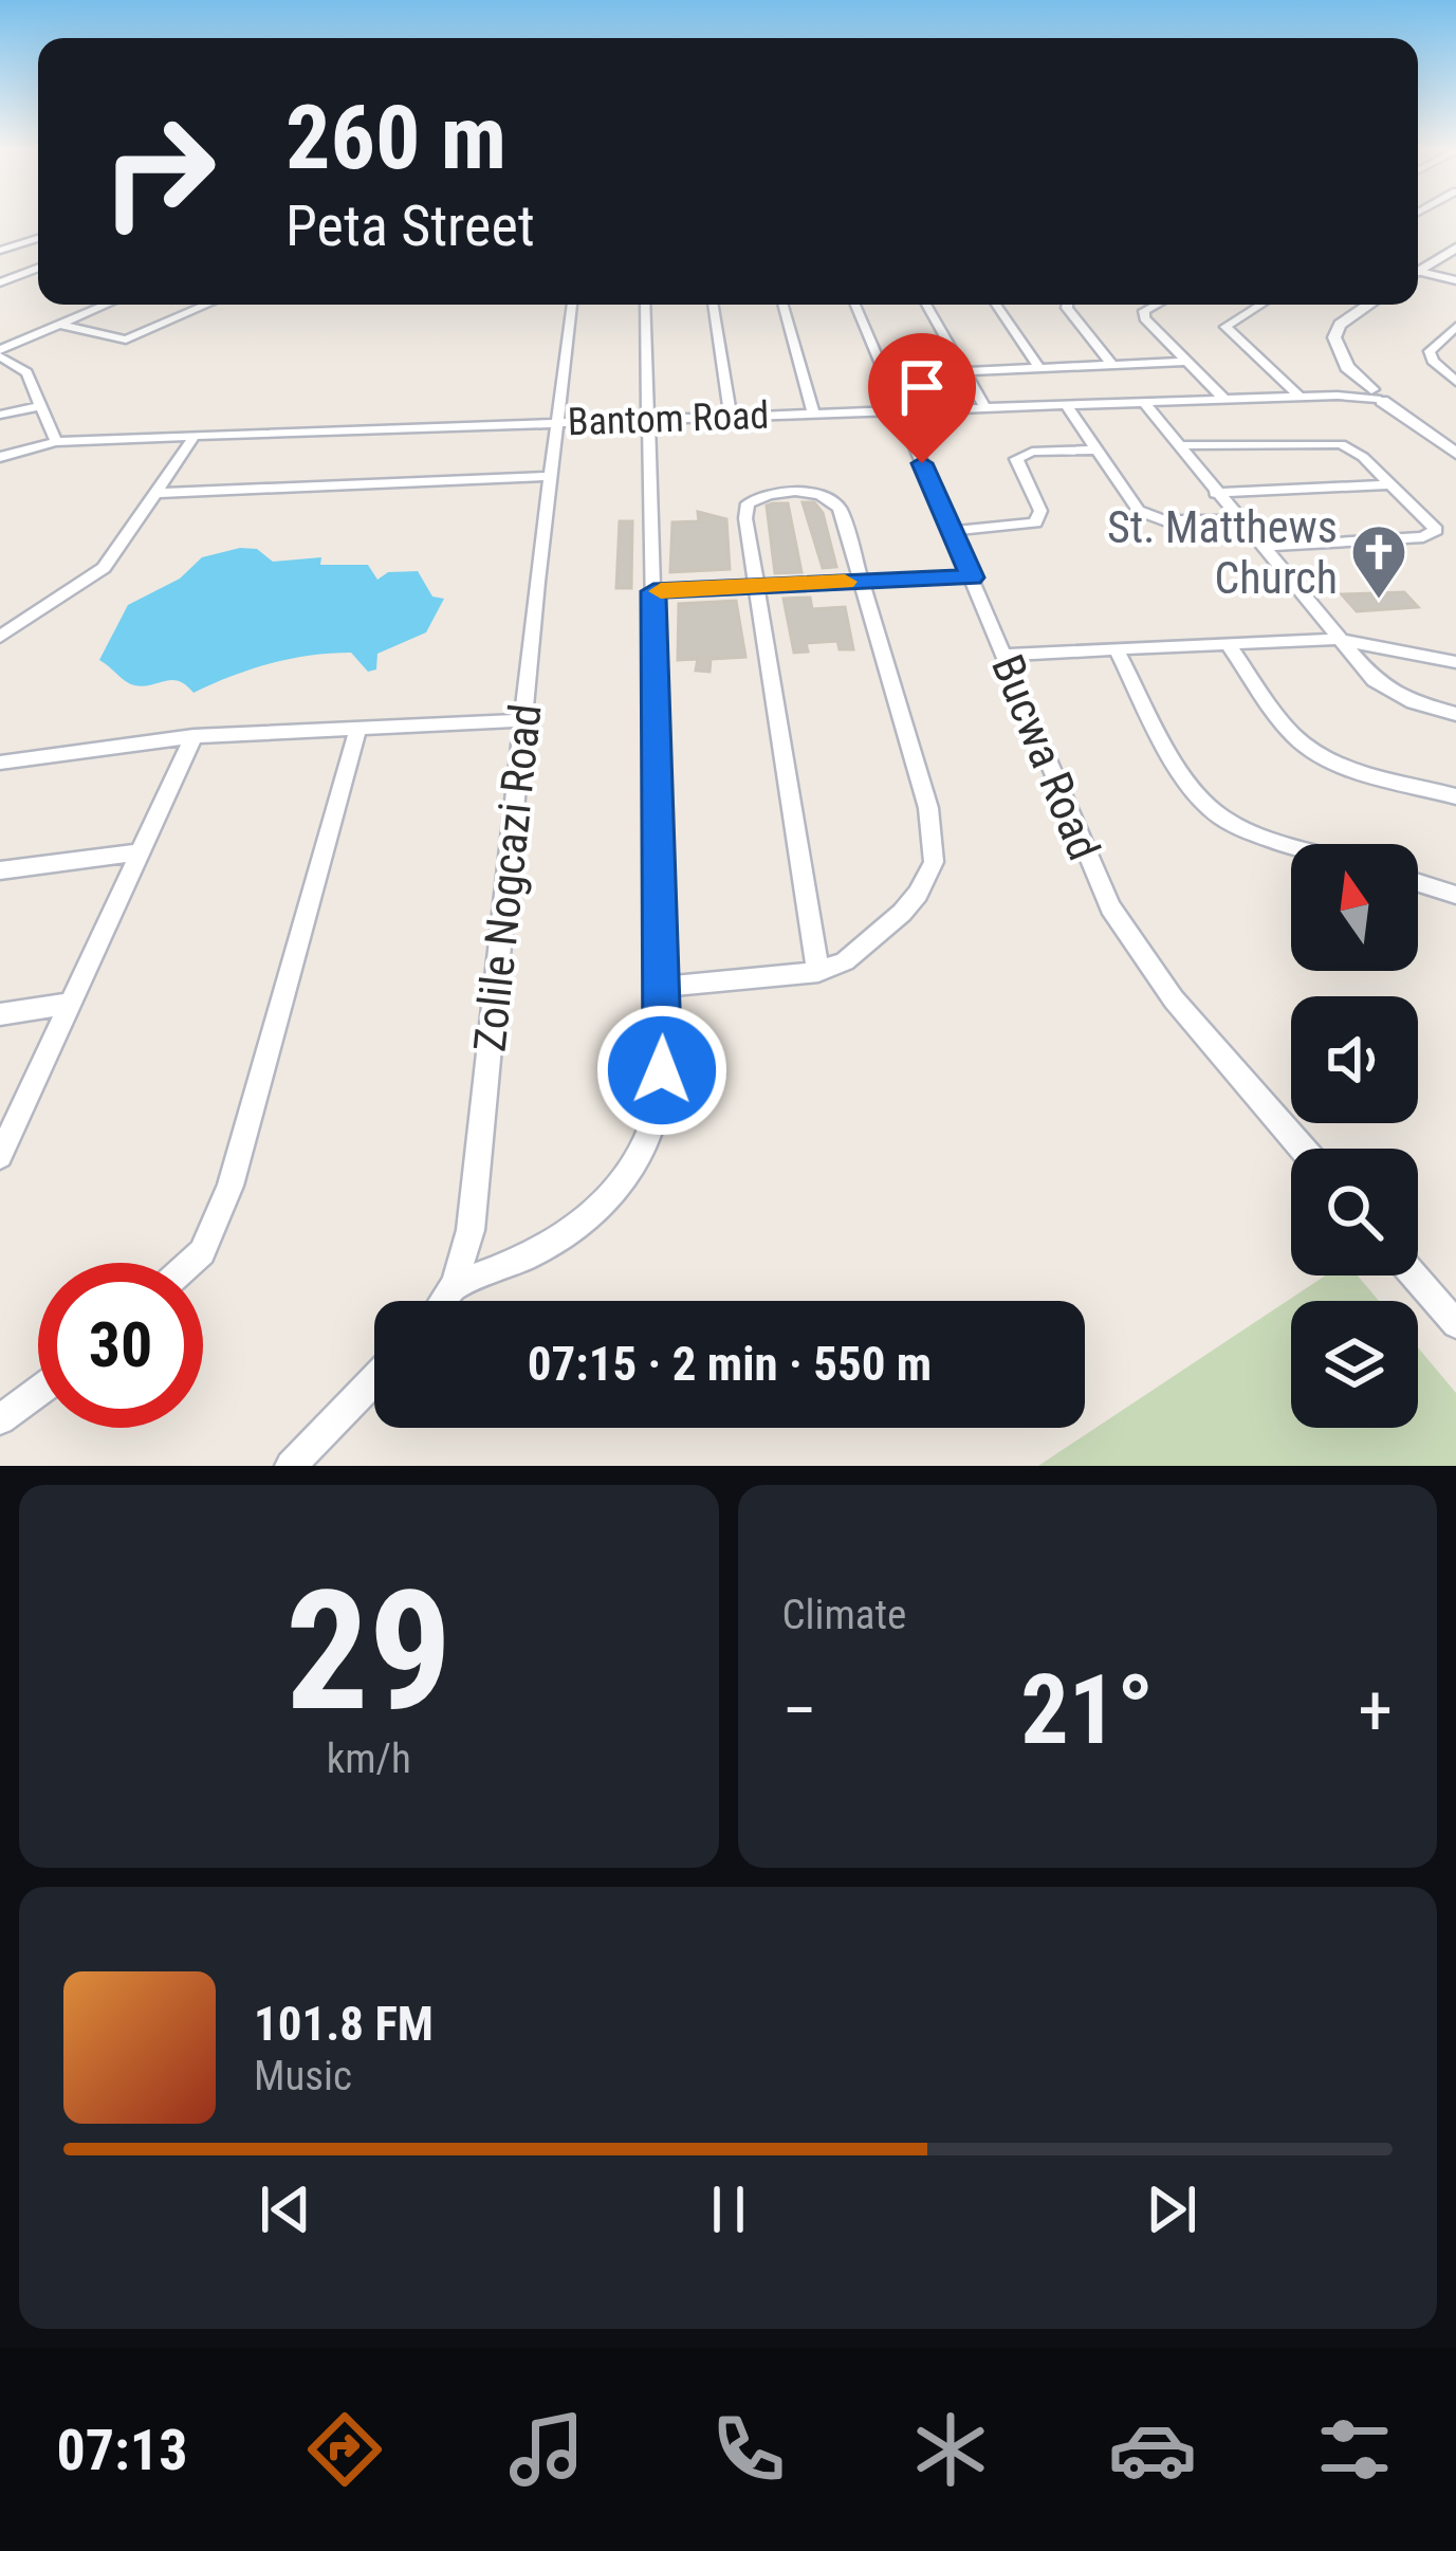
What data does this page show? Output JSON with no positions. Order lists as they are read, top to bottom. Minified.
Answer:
{"streets":{"street":["Bantom Road","Bucwa Road","Zolile Nogcazi Road"]},"crossings":[["Bantom Road","Bucwa Road"],["Bantom Road","Zolile Nogcazi Road"]],"places":{"church":["St. Matthews Church"]},"north":"top","page":{"turn":["260 m","Peta Street"],"limit":"30","trip":"07:15 · 2 min · 550 m","tile":[["29","km/h"],"Climate"],"heat":["−","21°","+"],"song":["101.8 FM","Music"],"tabs":"07:13"}}
